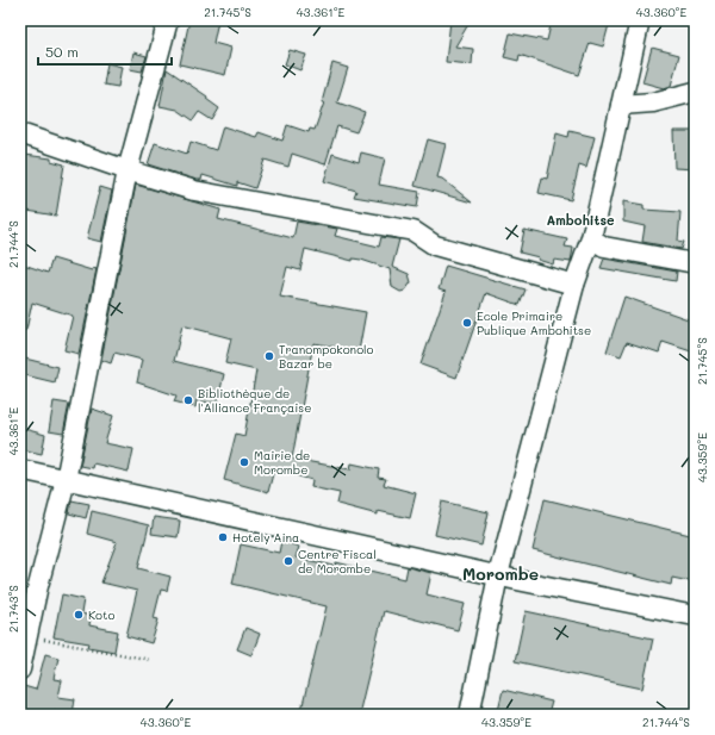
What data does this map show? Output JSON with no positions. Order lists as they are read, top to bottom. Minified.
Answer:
{"districts":["Ambohitse","Morombe"],"places":["Ecole Primaire Publique Ambohitse","Tranompokonolo Bazar be","Bibliothèque de l'Alliance Française","Mairie de Morombe","Hotely Aina","Centre Fiscal de Morombe","Koto"],"scale_bar":"50 m","coordinates":["21.745°S","43.361°E","43.360°E","21.744°S","43.359°E","21.743°S"]}
